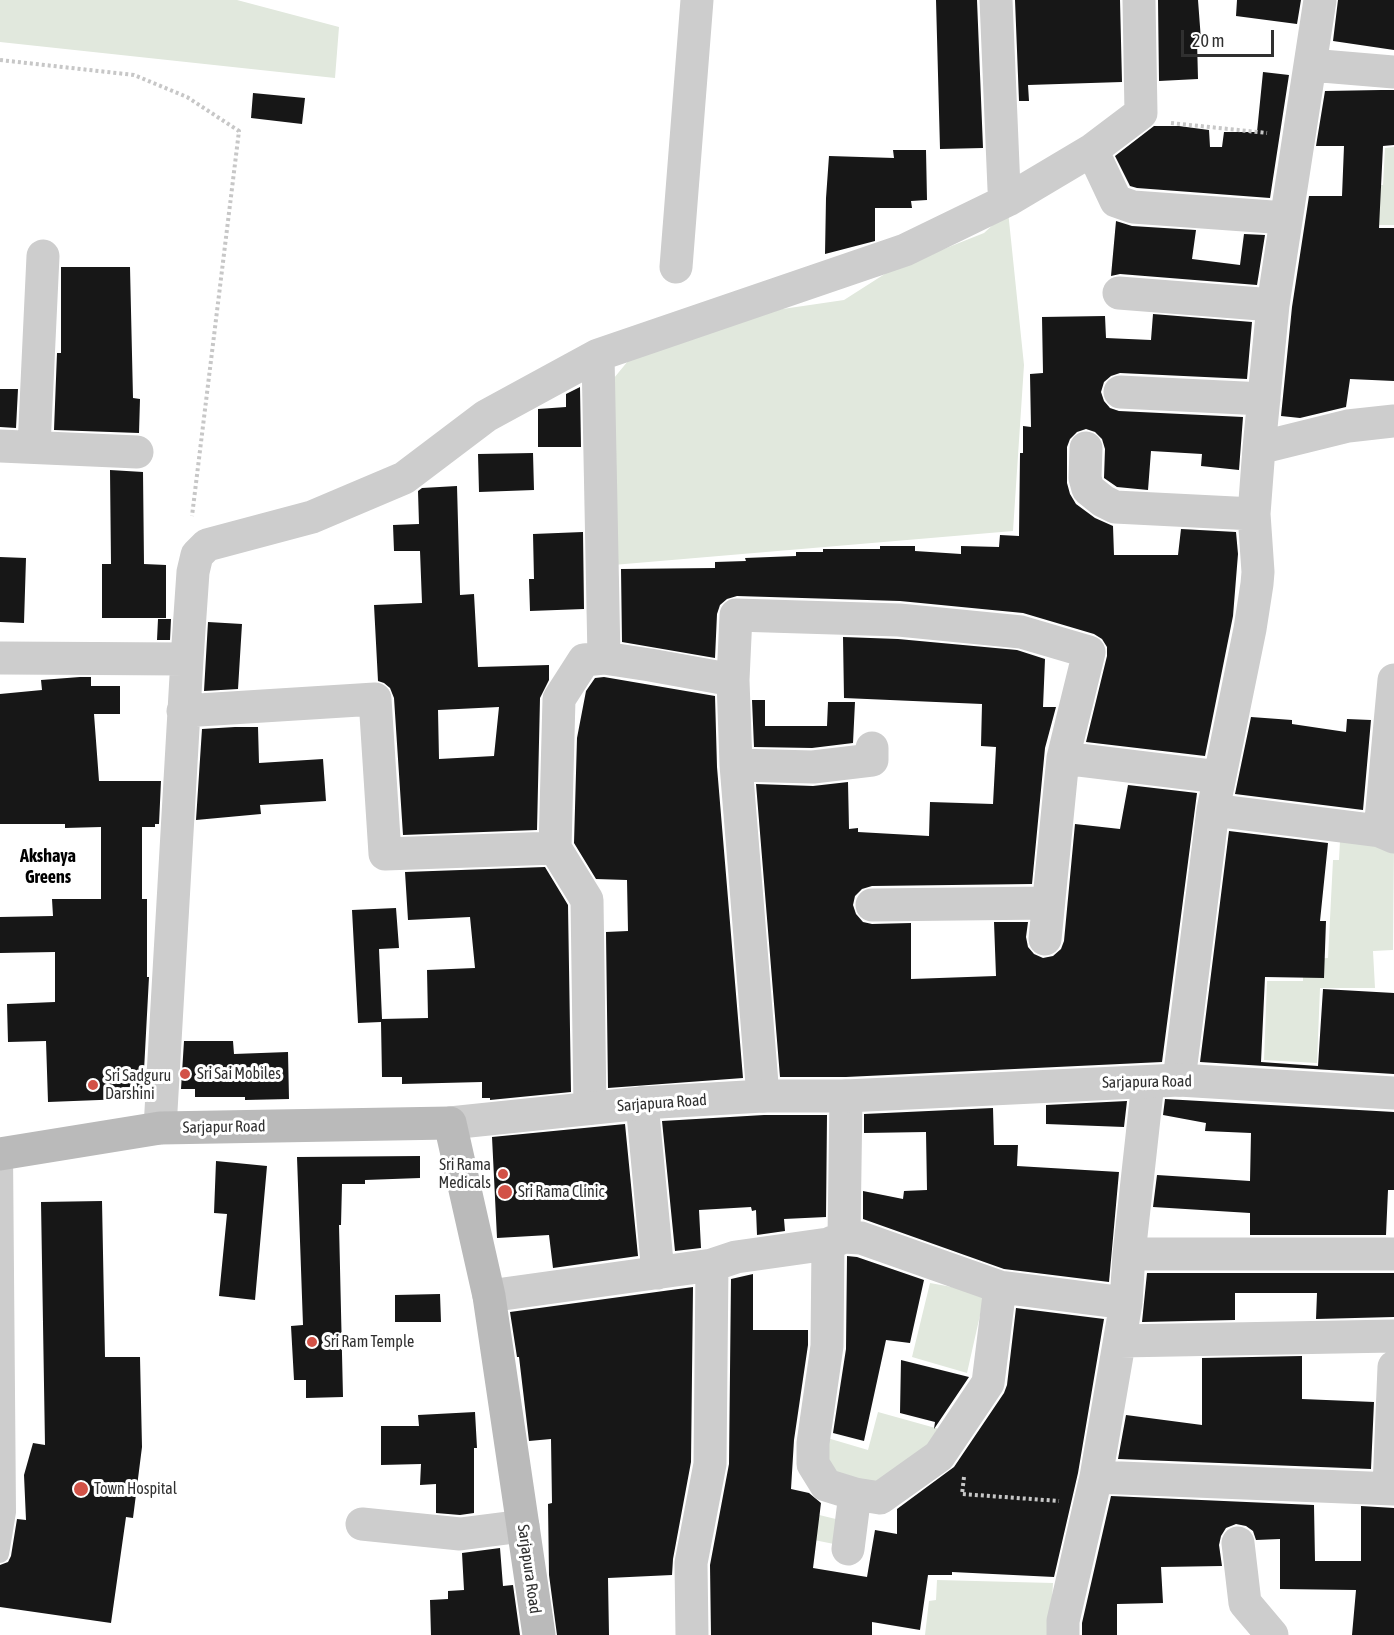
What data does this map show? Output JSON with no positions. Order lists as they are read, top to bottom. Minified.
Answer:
{"streets":{"main road":["Sarjapura Road","Sarjapur Road"]},"crossings":[["Sarjapura Road","Sarjapur Road"]],"districts":["Akshaya Greens"],"places":["Sri Sai Mobiles","Sri Sadguru Darshini","Sri Rama Medicals","Sri Rama Clinic","Sri Ram Temple","Town Hospital"],"scale_bar":"20 m"}
